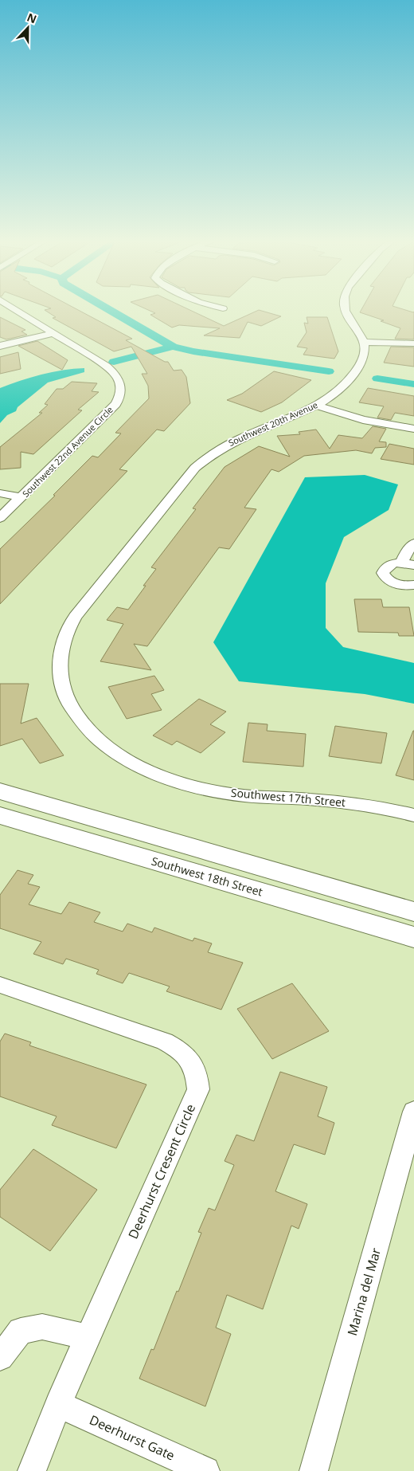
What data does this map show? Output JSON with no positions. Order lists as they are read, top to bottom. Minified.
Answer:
{"streets":{"main road":["Southwest 18th Street"],"street":["Southwest 20th Avenue","Southwest 22nd Avenue Circle","Southwest 17th Street","Deerhurst Cresent Circle","Marina del Mar","Deerhurst Gate"]},"crossings":[["Southwest 20th Avenue","Southwest 17th Street"],["Deerhurst Cresent Circle","Deerhurst Gate"]],"north":"top"}
